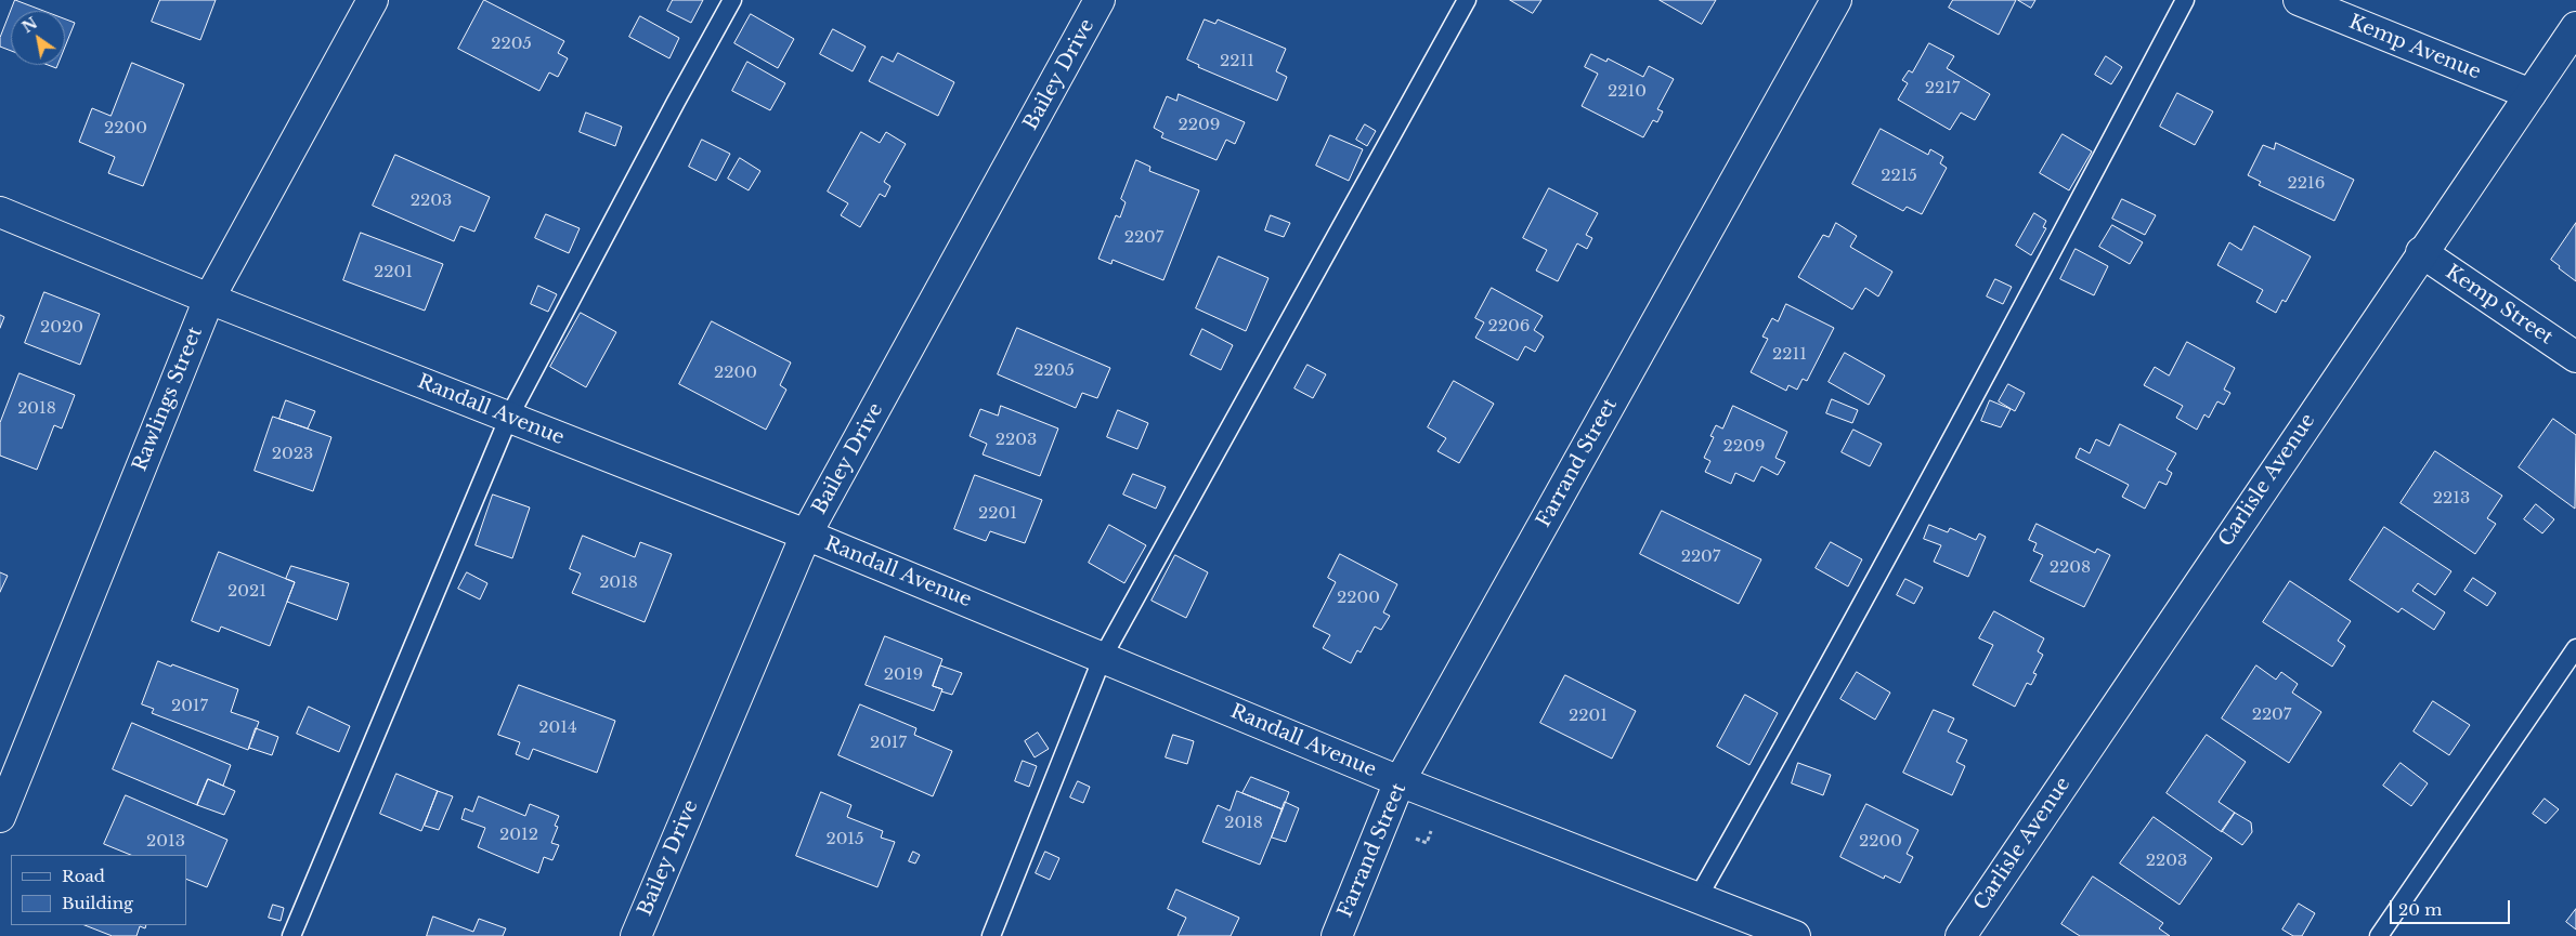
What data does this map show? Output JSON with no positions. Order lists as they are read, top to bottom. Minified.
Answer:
{"streets":{"street":["Kemp Avenue","Bailey Drive","Kemp Street","Rawlings Street","Randall Avenue","Farrand Street","Carlisle Avenue"]},"crossings":[["Kemp Avenue","Carlisle Avenue"],["Bailey Drive","Randall Avenue"],["Kemp Street","Carlisle Avenue"],["Rawlings Street","Randall Avenue"],["Randall Avenue","Farrand Street"]],"house_numbers":["2205","2211","2217","2210","2209","2200","2215","2216","2203","2207","2201","2206","2020","2211","2205","2200","2018","2203","2209","2023","2213","2201","2207","2208","2018","2021","2200","2019","2017","2207","2201","2014","2017","2018","2012","2015","2013","2200","2203"],"legend":["Road","Building"],"scale_bar":"20 m","north":"top left"}
